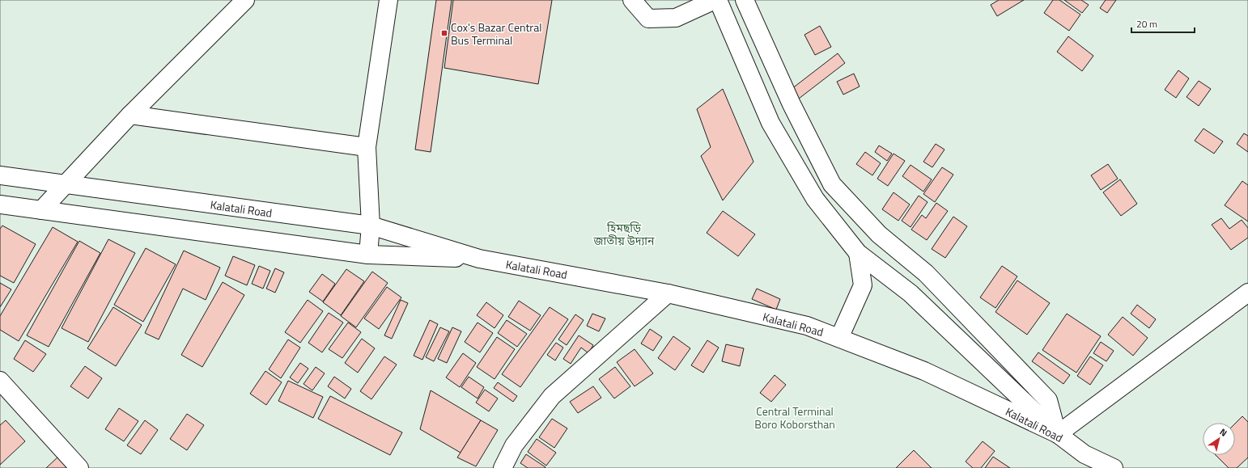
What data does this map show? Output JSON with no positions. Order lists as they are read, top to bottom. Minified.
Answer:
{"streets":{"main road":["Kalatali Road"]},"parks":["হিমছড়ি জাতীয় উদ্যান","Central Terminal Boro Koborsthan"],"places":{"transit":["Cox's Bazar Central Bus Terminal"]},"scale_bar":"20 m","north":"top right"}
